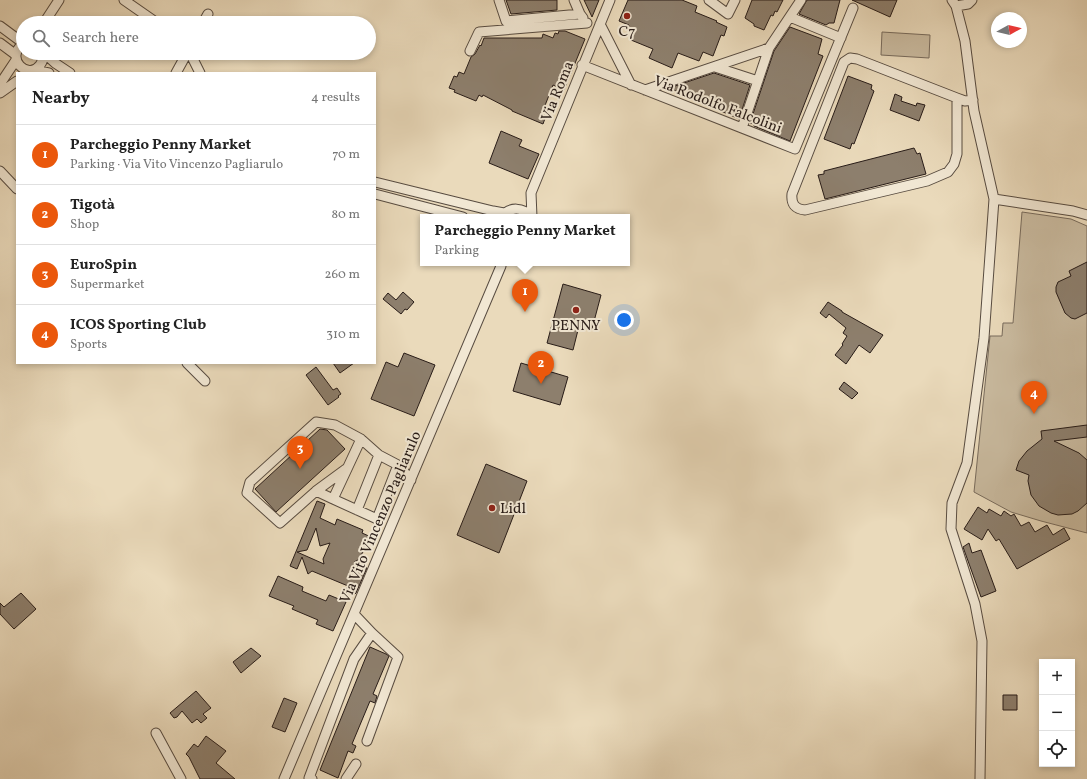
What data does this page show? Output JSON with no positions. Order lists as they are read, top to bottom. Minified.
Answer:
{"streets":{"street":["Via Roma","Via Rodolfo Falcolini","Via Vito Vincenzo Pagliarulo"]},"crossings":[["Via Roma","Via Rodolfo Falcolini"]],"places":["C7","PENNY","Lidl"],"north":"right","page":{"search":"Search here","heading":["Nearby","4 results"],"list":[{"mark":"1","name":"Parcheggio Penny Market","note":"Parking · Via Vito Vincenzo Pagliarulo","value":"70 m"},{"mark":"2","name":"Tigotà","note":"Shop","value":"80 m"},{"mark":"3","name":"EuroSpin","note":"Supermarket","value":"260 m"},{"mark":"4","name":"ICOS Sporting Club","note":"Sports","value":"310 m"}],"popup":["Parcheggio Penny Market","Parking"],"pins":["1","2","4","3"],"map_buttons":["+","−"]}}
